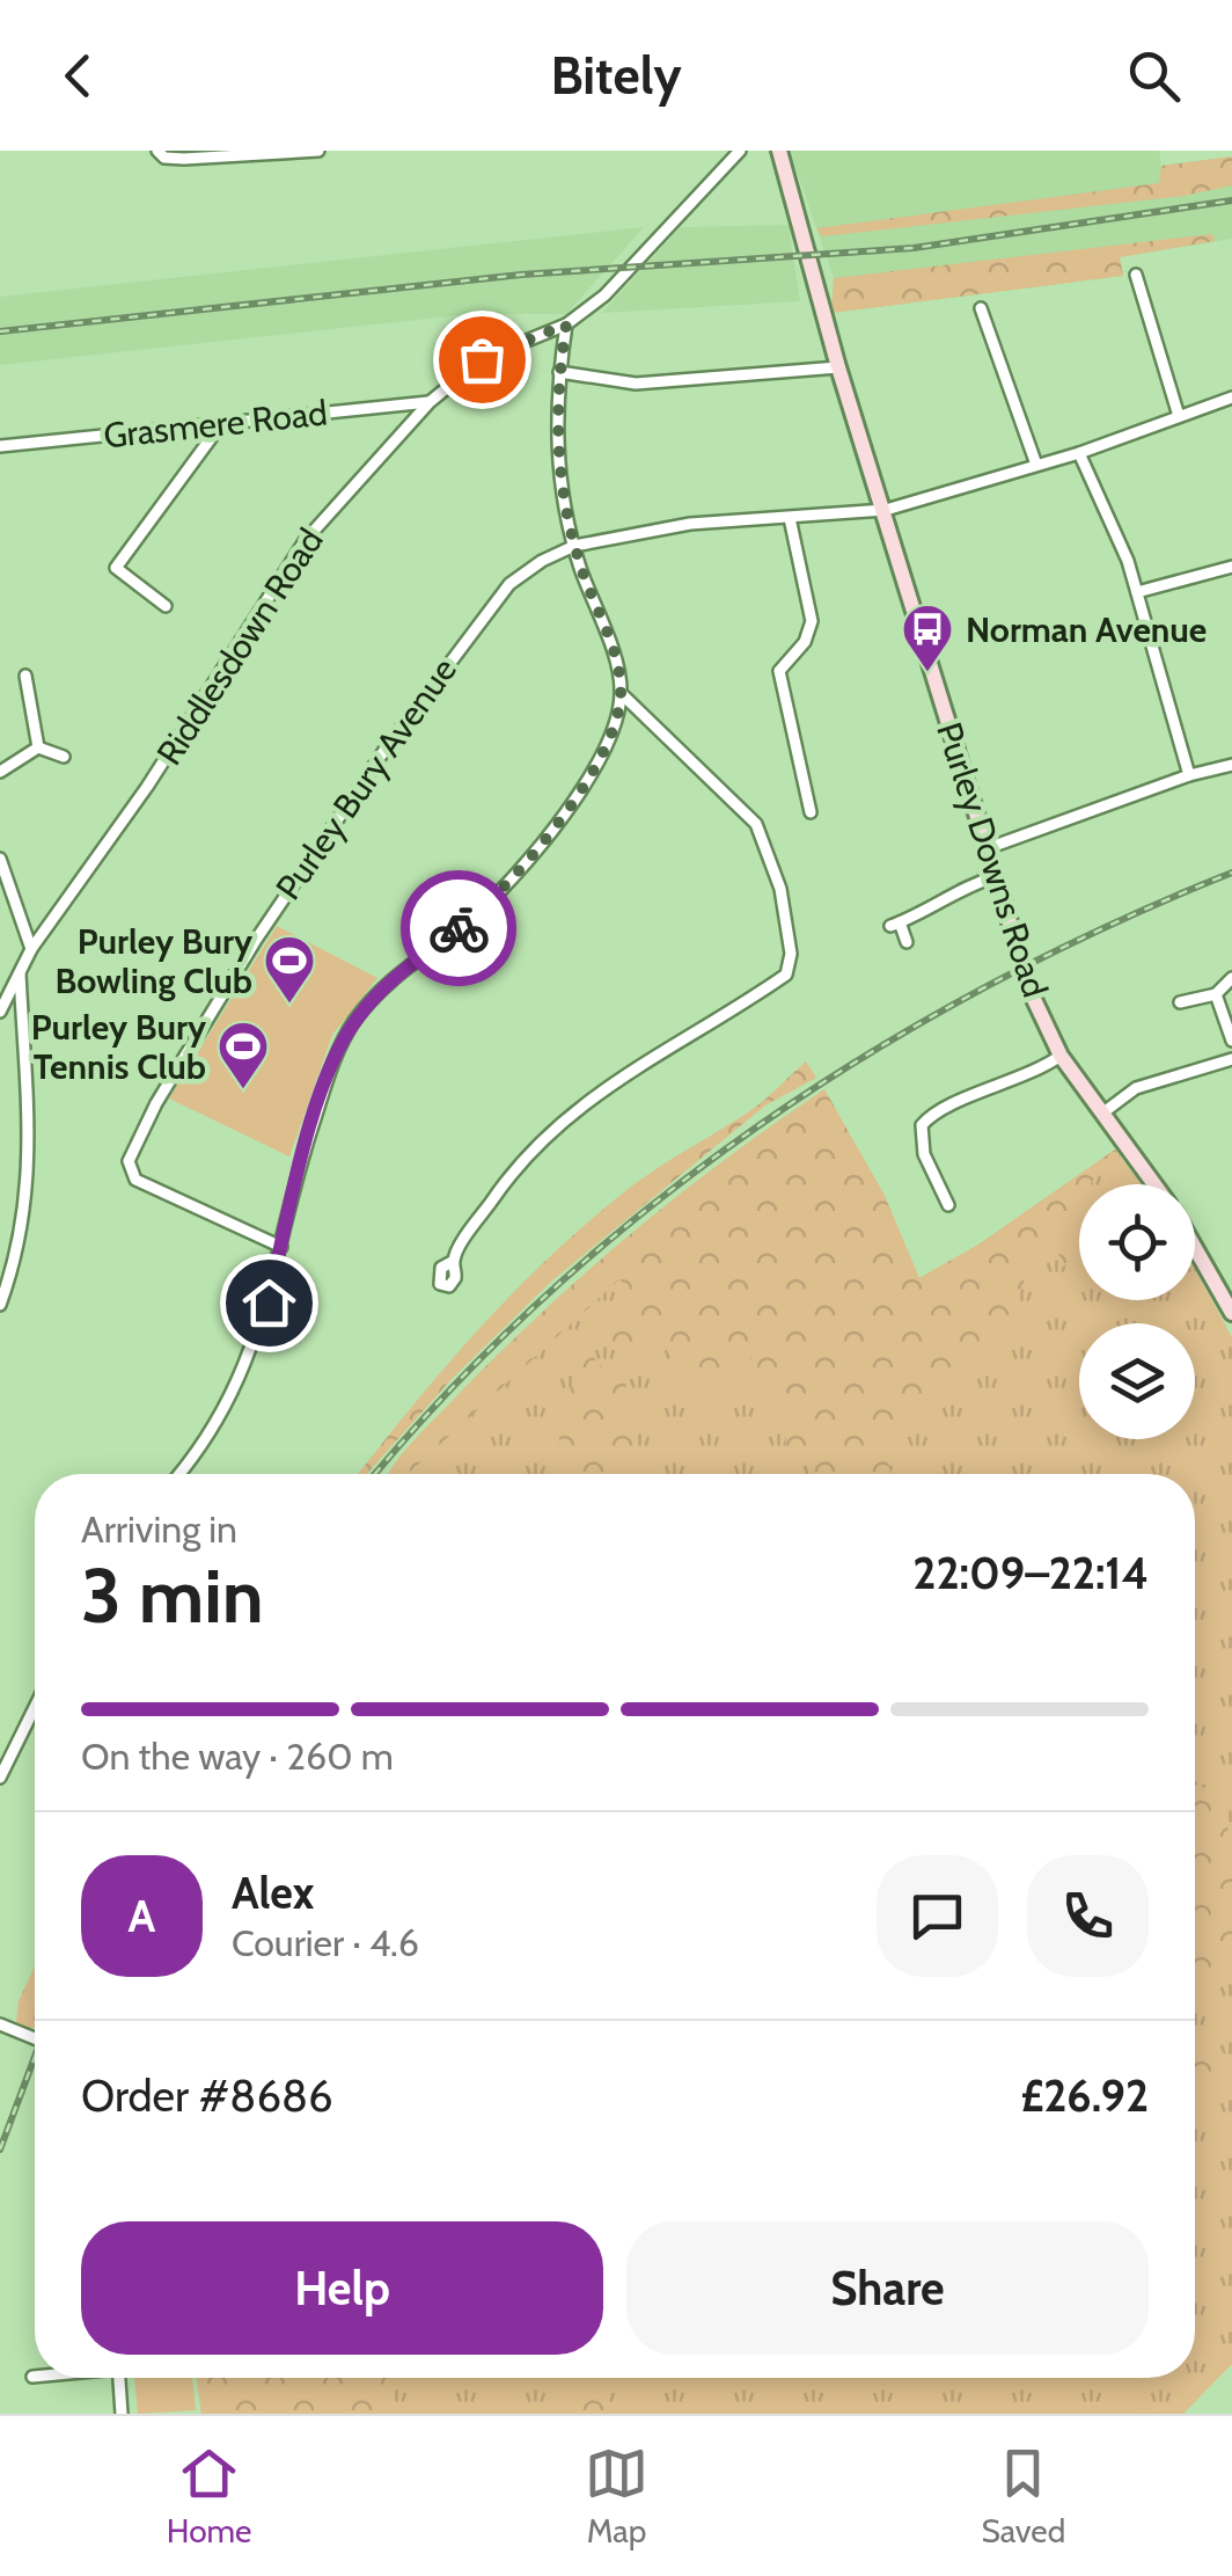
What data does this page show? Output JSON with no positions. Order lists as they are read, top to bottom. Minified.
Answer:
{"streets":{"street":["Grasmere Road","Riddlesdown Road","Purley Bury Avenue","Purley Downs Road"]},"crossings":[["Grasmere Road","Riddlesdown Road"],["Purley Bury Avenue","Purley Downs Road"]],"places":{"bus stop":["Norman Avenue"],"sports":["Purley Bury Bowling Club","Purley Bury Tennis Club"]},"page":{"header":"Bitely","heading":["3 min","Arriving in","22:09–22:14"],"panel":["Alex","Courier · 4.6","Order #8686","£26.92"],"bar":"On the way · 260 m","round":"A","buttons":["Help","Share"],"tabs":["Home","Map","Saved"]}}
